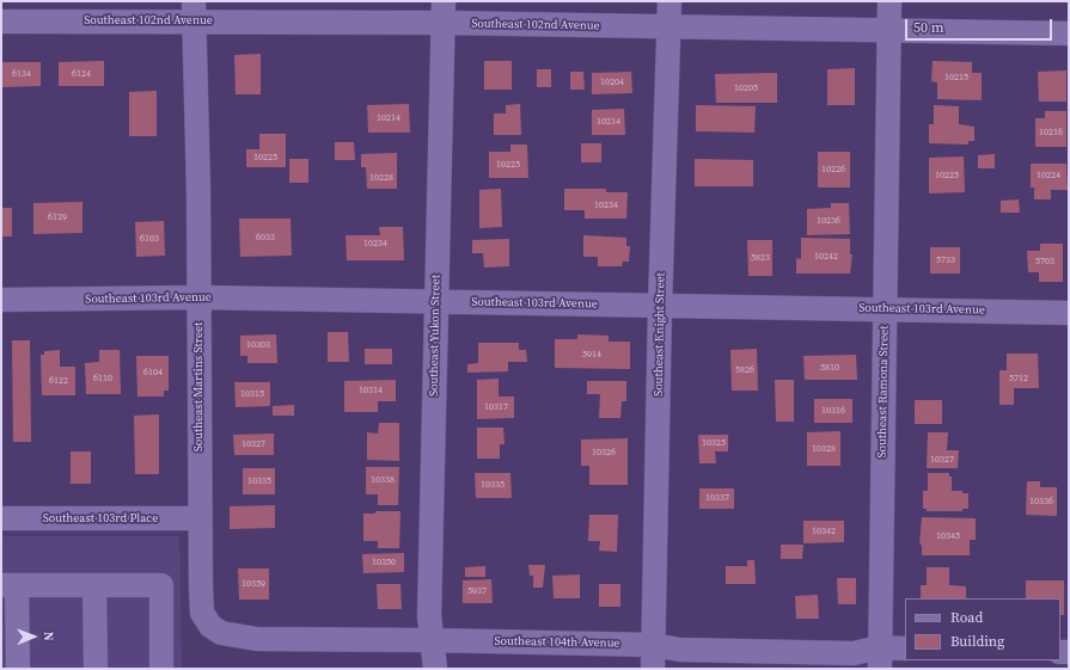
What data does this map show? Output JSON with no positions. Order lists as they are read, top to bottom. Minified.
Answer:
{"streets":{"street":["Southeast 102nd Avenue","Southeast 103rd Avenue","Southeast Knight Street","Southeast Yukon Street","Southeast Martins Street","Southeast Ramona Street","Southeast 103rd Place","Southeast 104th Avenue"]},"crossings":[["Southeast 102nd Avenue","Southeast Knight Street"],["Southeast 102nd Avenue","Southeast Yukon Street"],["Southeast 102nd Avenue","Southeast Martins Street"],["Southeast 102nd Avenue","Southeast Ramona Street"],["Southeast 103rd Avenue","Southeast Knight Street"],["Southeast 103rd Avenue","Southeast Yukon Street"],["Southeast 103rd Avenue","Southeast Martins Street"],["Southeast 103rd Avenue","Southeast Ramona Street"],["Southeast Knight Street","Southeast 104th Avenue"],["Southeast Yukon Street","Southeast 104th Avenue"],["Southeast Martins Street","Southeast 103rd Place"],["Southeast Martins Street","Southeast 104th Avenue"],["Southeast Ramona Street","Southeast 104th Avenue"]],"house_numbers":["6134","6124","10215","10204","10205","10214","10214","10216","10225","10225","10226","10225","10224","10228","10234","6129","10236","6033","6103","10234","10242","5823","5733","5703","10303","5914","5810","5826","6104","6110","5712","6122","10314","10315","10317","10316","10325","10327","10328","10326","10327","10338","10335","10335","10337","10336","10342","10345","10350","10359","5937"],"legend":["Road","Building"],"scale_bar":"50 m","north":"right"}
